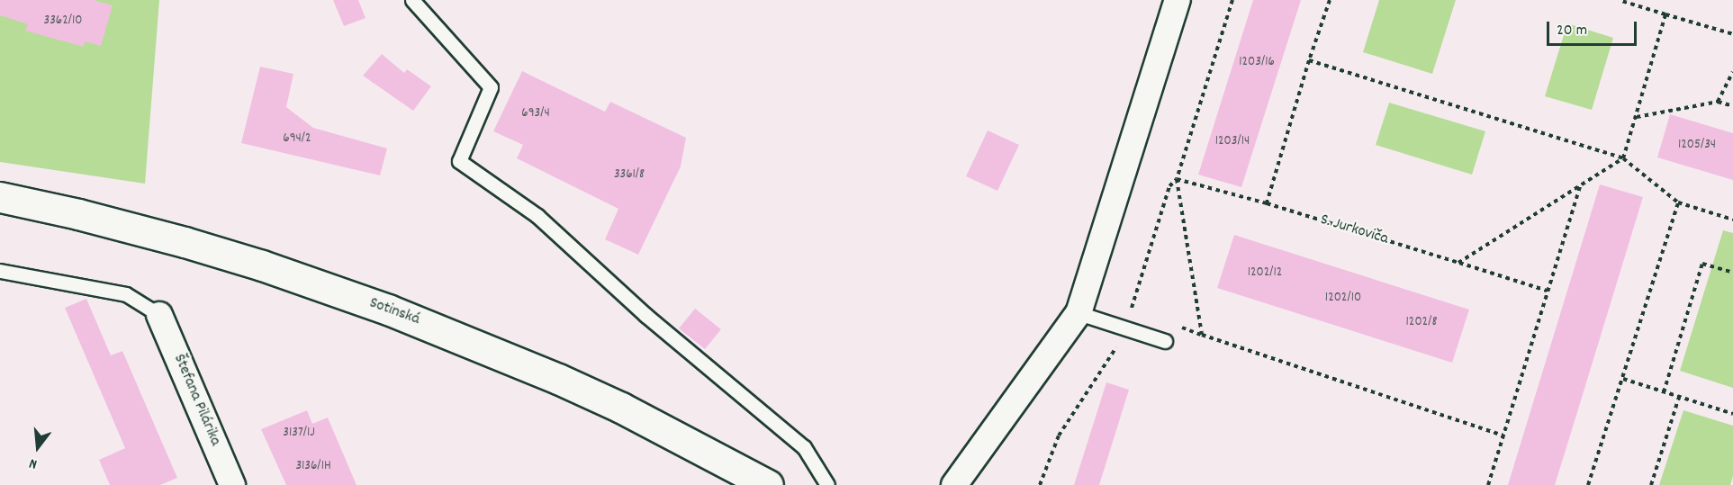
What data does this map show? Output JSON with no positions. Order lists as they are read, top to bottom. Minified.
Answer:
{"streets":{"main road":["Sotinská"],"street":["Štefana Pilárika"],"path":["S. Jurkoviča"]},"house_numbers":["3362/10","1203/16","693/4","694/2","1203/14","1205/34","3361/8","1202/12","1202/10","1202/8","3137/1J","3136/1H"],"scale_bar":"20 m","north":"bottom"}
